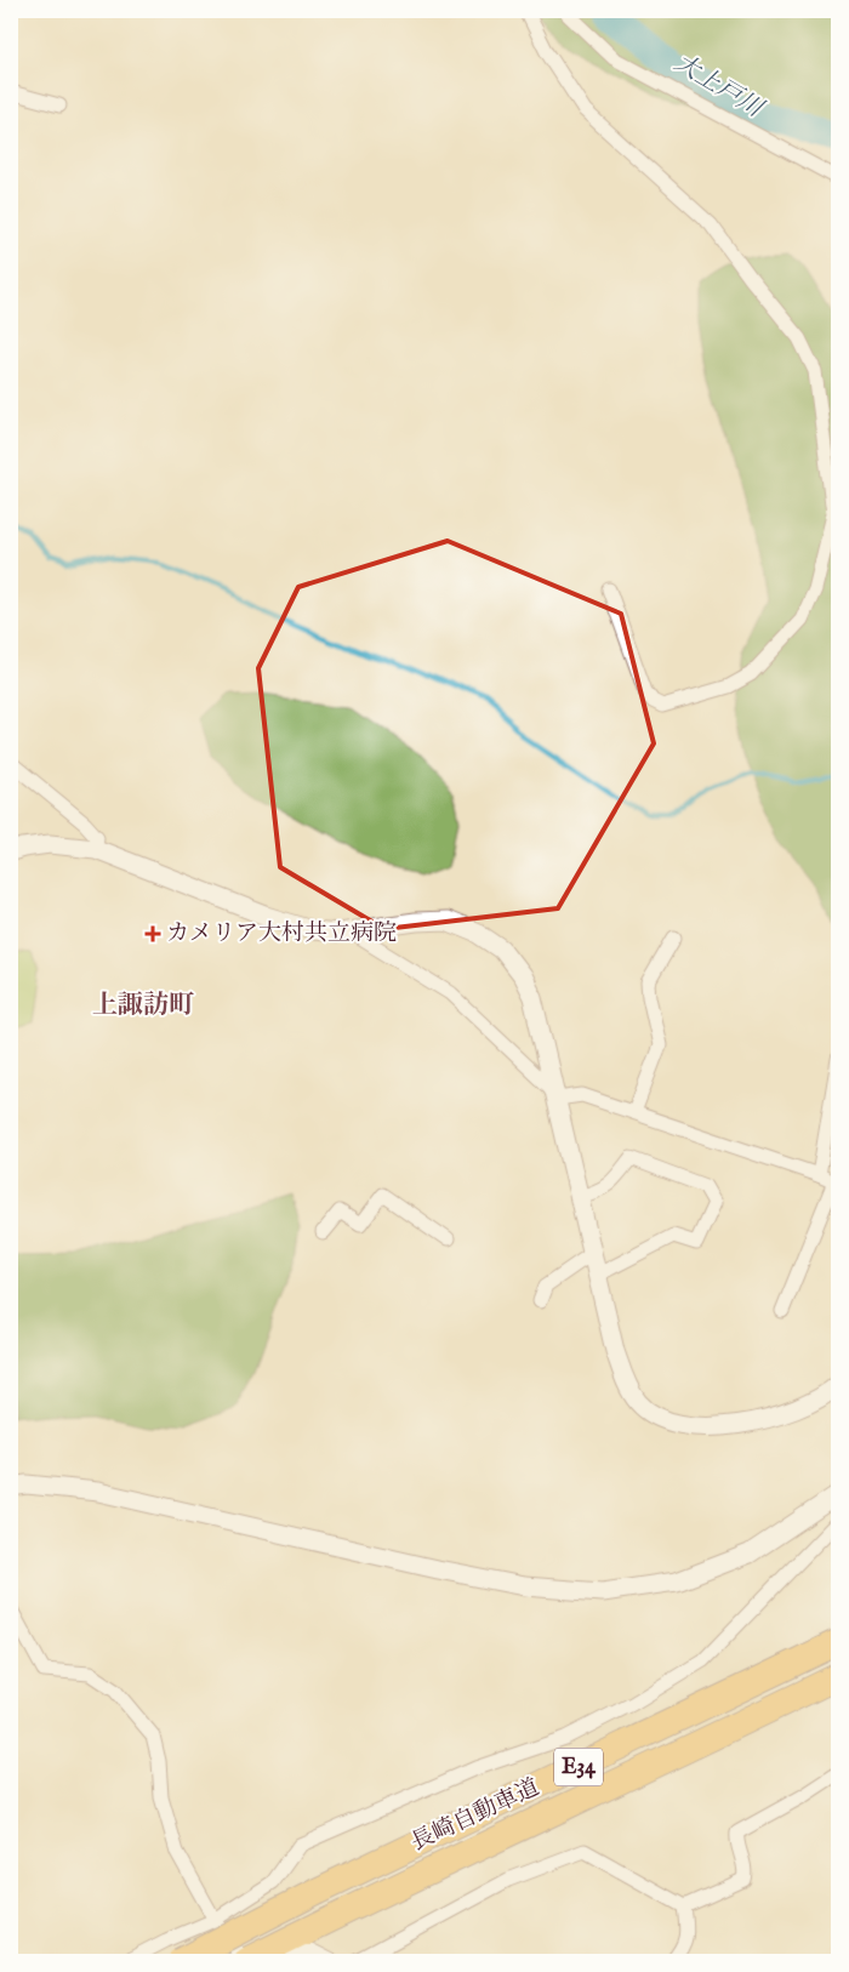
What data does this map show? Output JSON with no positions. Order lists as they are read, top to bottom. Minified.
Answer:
{"streets":{"highway":["E34","長崎自動車道"]},"districts":["上諏訪町"],"water":["大上戸川"],"places":{"health":["カメリア大村共立病院"]}}
